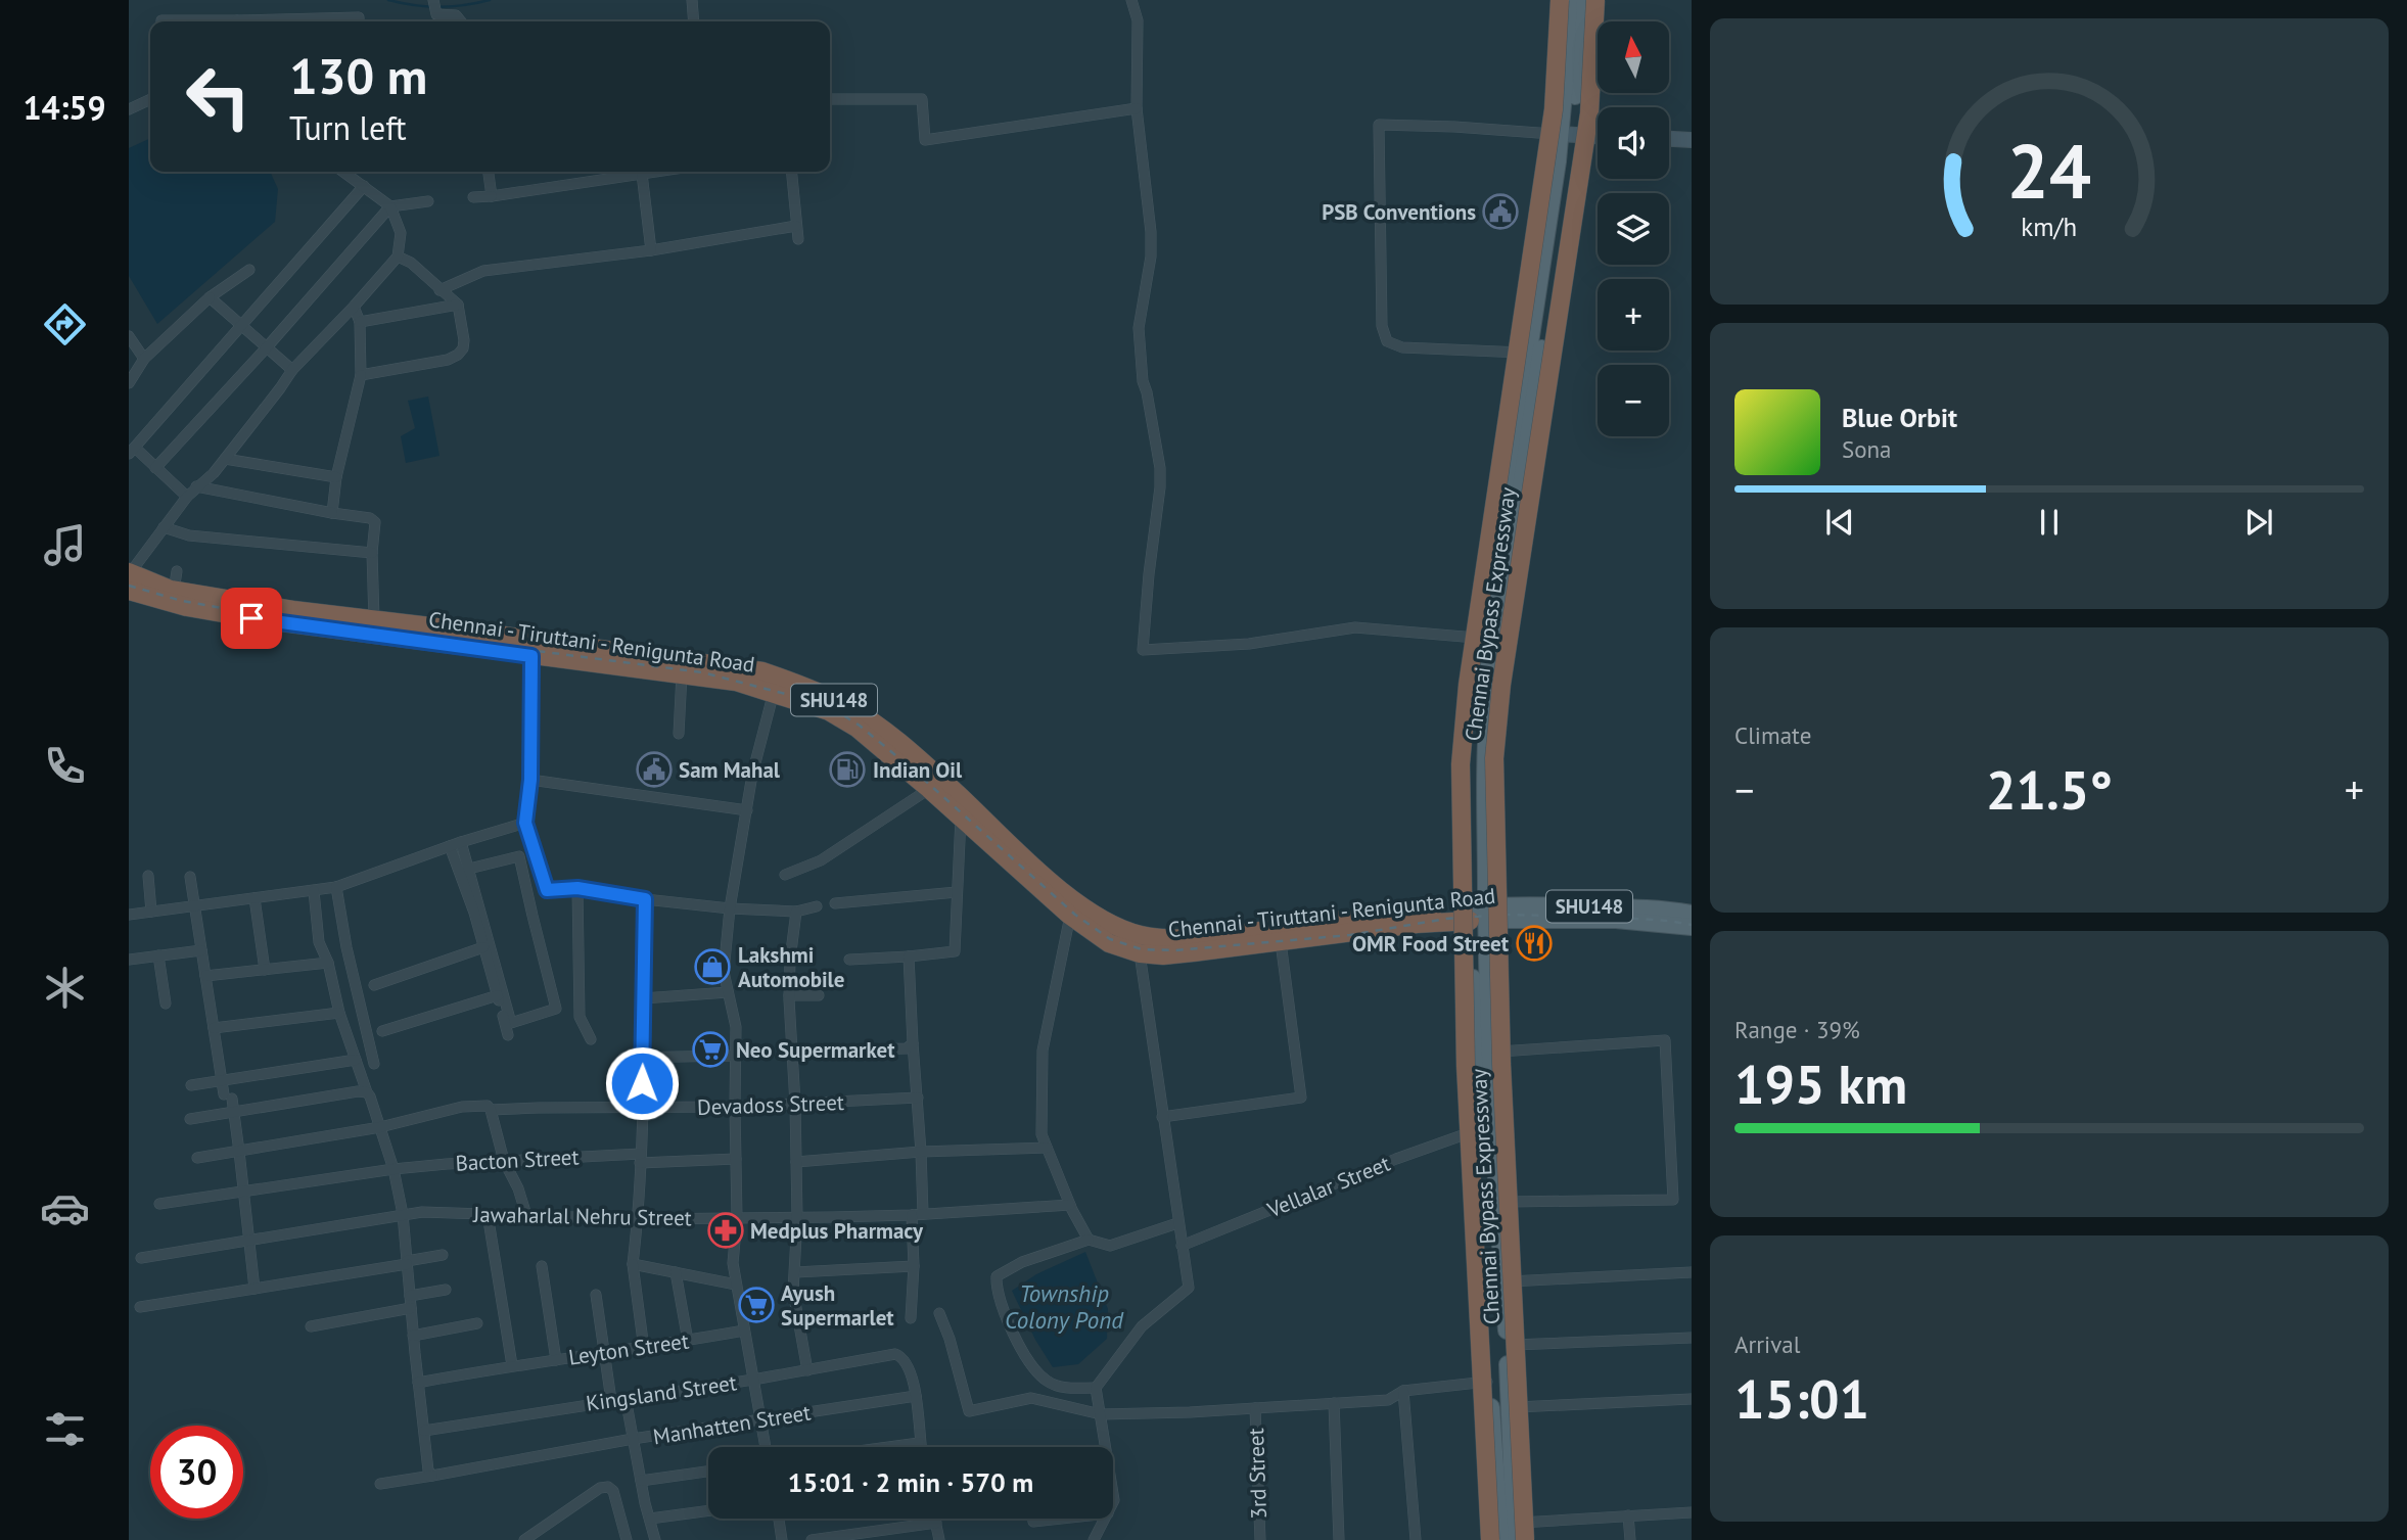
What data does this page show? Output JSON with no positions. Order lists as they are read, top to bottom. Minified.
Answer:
{"streets":{"highway":["Chennai Bypass Expressway","Chennai - Tiruttani - Renigunta Road","SHU148"],"street":["Devadoss Street","Bacton Street","Vellalar Street","Jawaharlal Nehru Street","Leyton Street","Kingsland Street","Manhatten Street","3rd Street"]},"crossings":[["Kingsland Street","Manhatten Street"]],"water":["Township Colony Pond"],"places":{"public building":["PSB Conventions","Sam Mahal"],"fuel station":["Indian Oil"],"restaurant":["OMR Food Street"],"shop":["Lakshmi Automobile"],"supermarket":["Neo Supermarket","Ayush Supermarlet"],"pharmacy":["Medplus Pharmacy"]},"north":"top","page":{"tabs":"14:59","map_buttons":["+","−"],"turn":["130 m","Turn left"],"song":["Blue Orbit","Sona"],"tile":["Climate",["Range · 39%","195 km"],["Arrival","15:01"]],"heat":["−","21.5°","+"],"limit":"30","trip":"15:01 · 2 min · 570 m","gauge":["24","km/h"]}}
